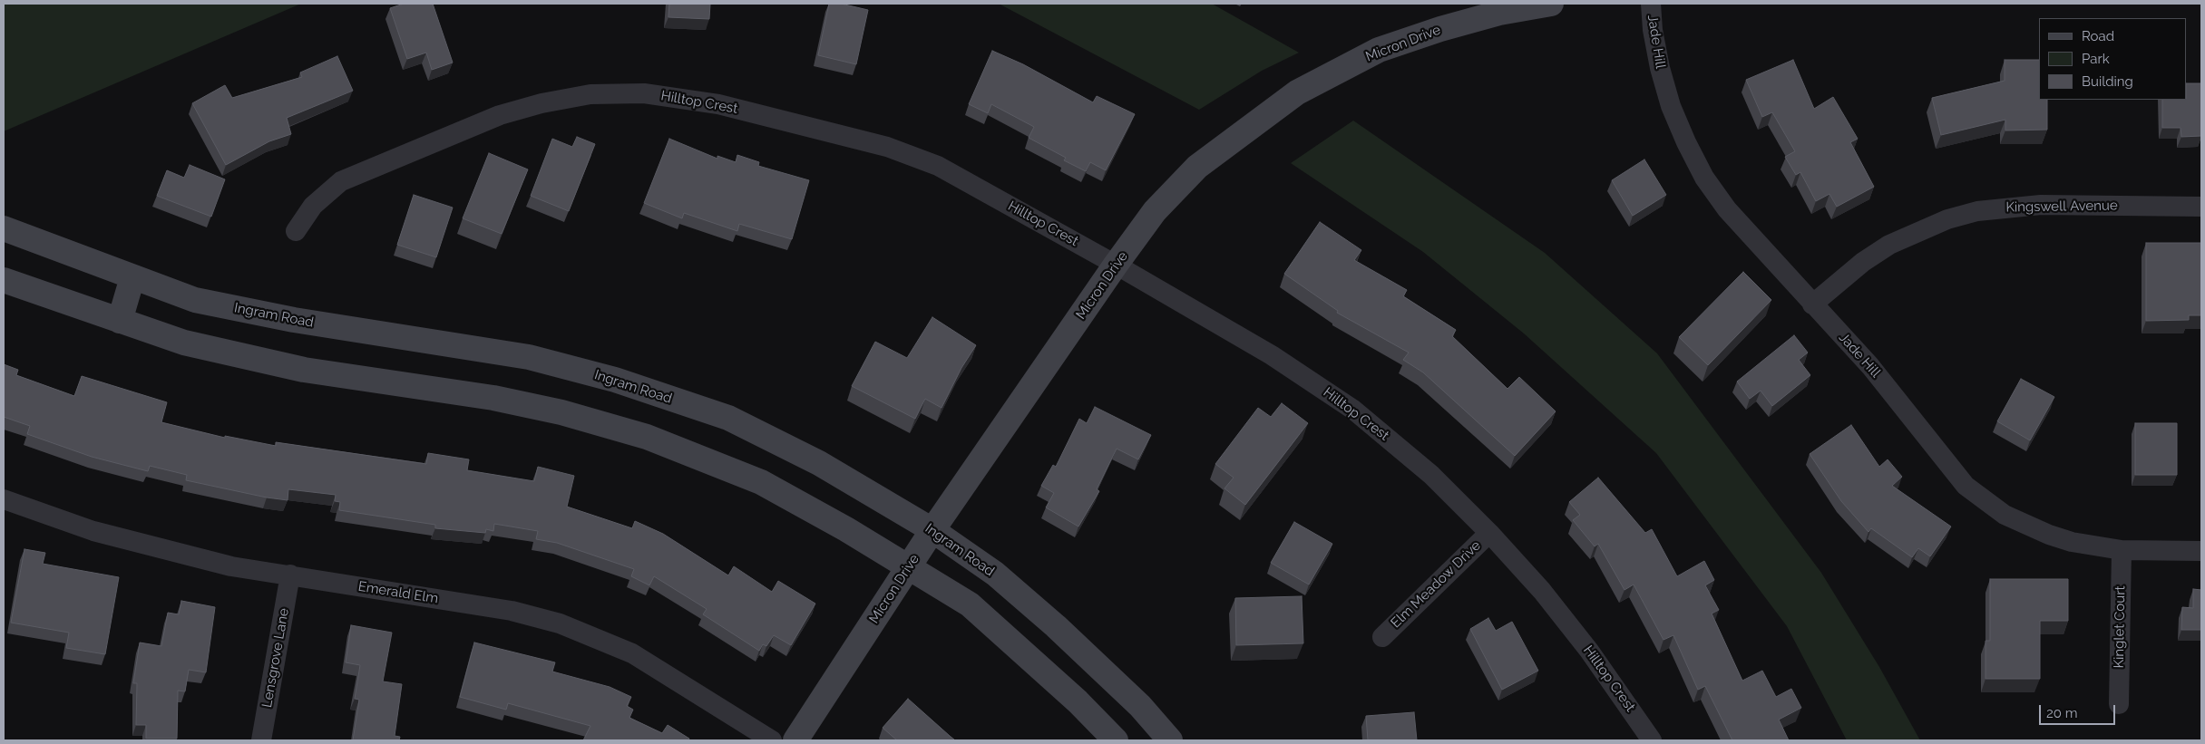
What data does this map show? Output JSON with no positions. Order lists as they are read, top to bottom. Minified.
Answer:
{"streets":{"street":["Jade Hill","Micron Drive","Hilltop Crest","Kingswell Avenue","Ingram Road","Elm Meadow Drive","Emerald Elm","Kinglet Court","Lensgrove Lane"]},"crossings":[["Jade Hill","Kingswell Avenue"],["Jade Hill","Kinglet Court"],["Micron Drive","Hilltop Crest"],["Micron Drive","Ingram Road"],["Hilltop Crest","Elm Meadow Drive"],["Emerald Elm","Lensgrove Lane"]],"legend":["Road","Park","Building"],"scale_bar":"20 m"}
